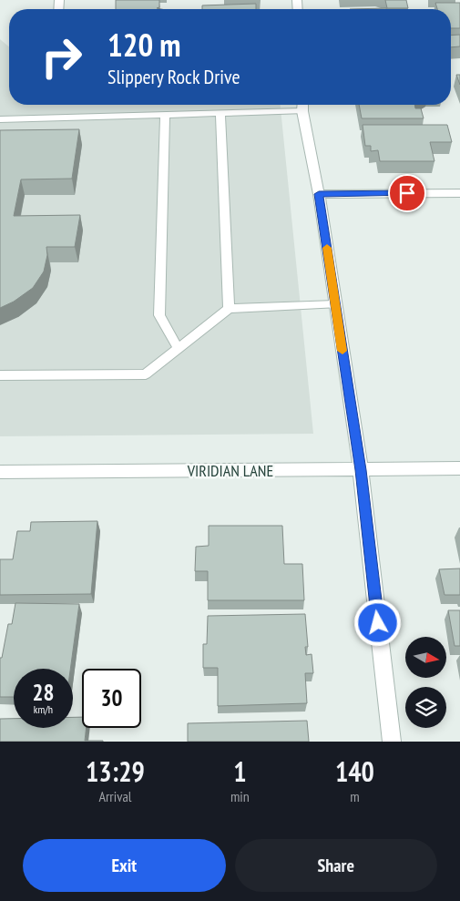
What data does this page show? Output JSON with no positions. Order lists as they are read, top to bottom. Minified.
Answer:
{"streets":{"street":["VIRIDIAN LANE"]},"north":"right","page":{"turn":["120 m","Slippery Rock Drive"],"speed":"28 km/h","limit":"30","eta":["13:29","Arrival","1","min","140","m"],"buttons":["Exit","Share"]}}
